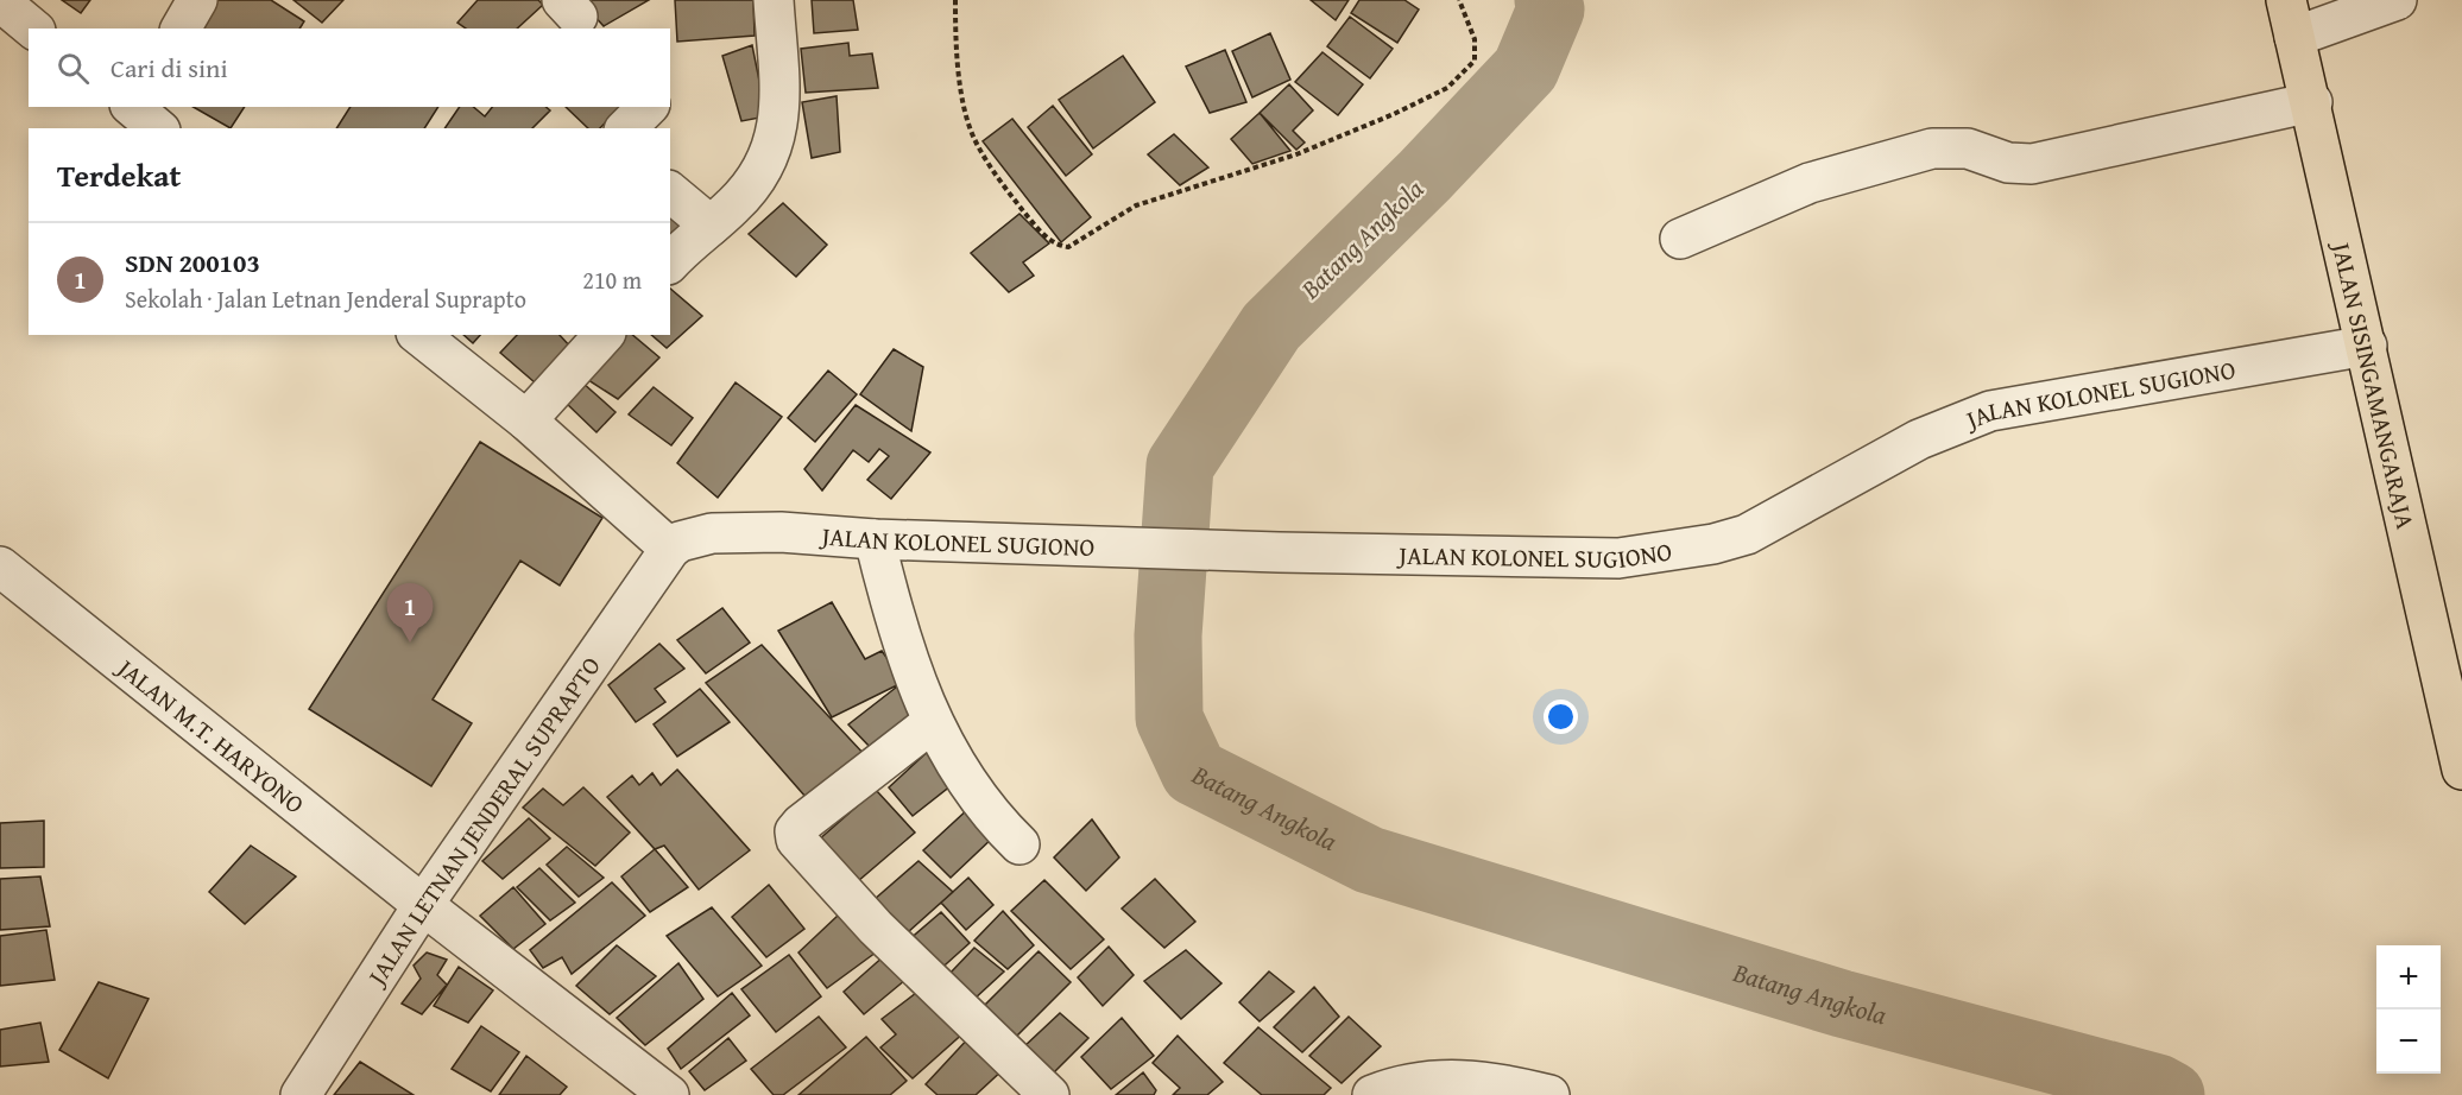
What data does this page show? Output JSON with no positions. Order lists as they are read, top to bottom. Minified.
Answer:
{"streets":{"highway":["JALAN SISINGAMANGARAJA"],"street":["JALAN KOLONEL SUGIONO","JALAN M.T. HARYONO","JALAN LETNAN JENDERAL SUPRAPTO"]},"crossings":[["JALAN SISINGAMANGARAJA","JALAN KOLONEL SUGIONO"],["JALAN KOLONEL SUGIONO","JALAN LETNAN JENDERAL SUPRAPTO"],["JALAN M.T. HARYONO","JALAN LETNAN JENDERAL SUPRAPTO"]],"water":["Batang Angkola"],"page":{"search":"Cari di sini","heading":"Terdekat","list":[{"mark":"1","name":"SDN 200103","note":"Sekolah · Jalan Letnan Jenderal Suprapto","value":"210 m"}],"pins":"1","map_buttons":["+","−"]}}
